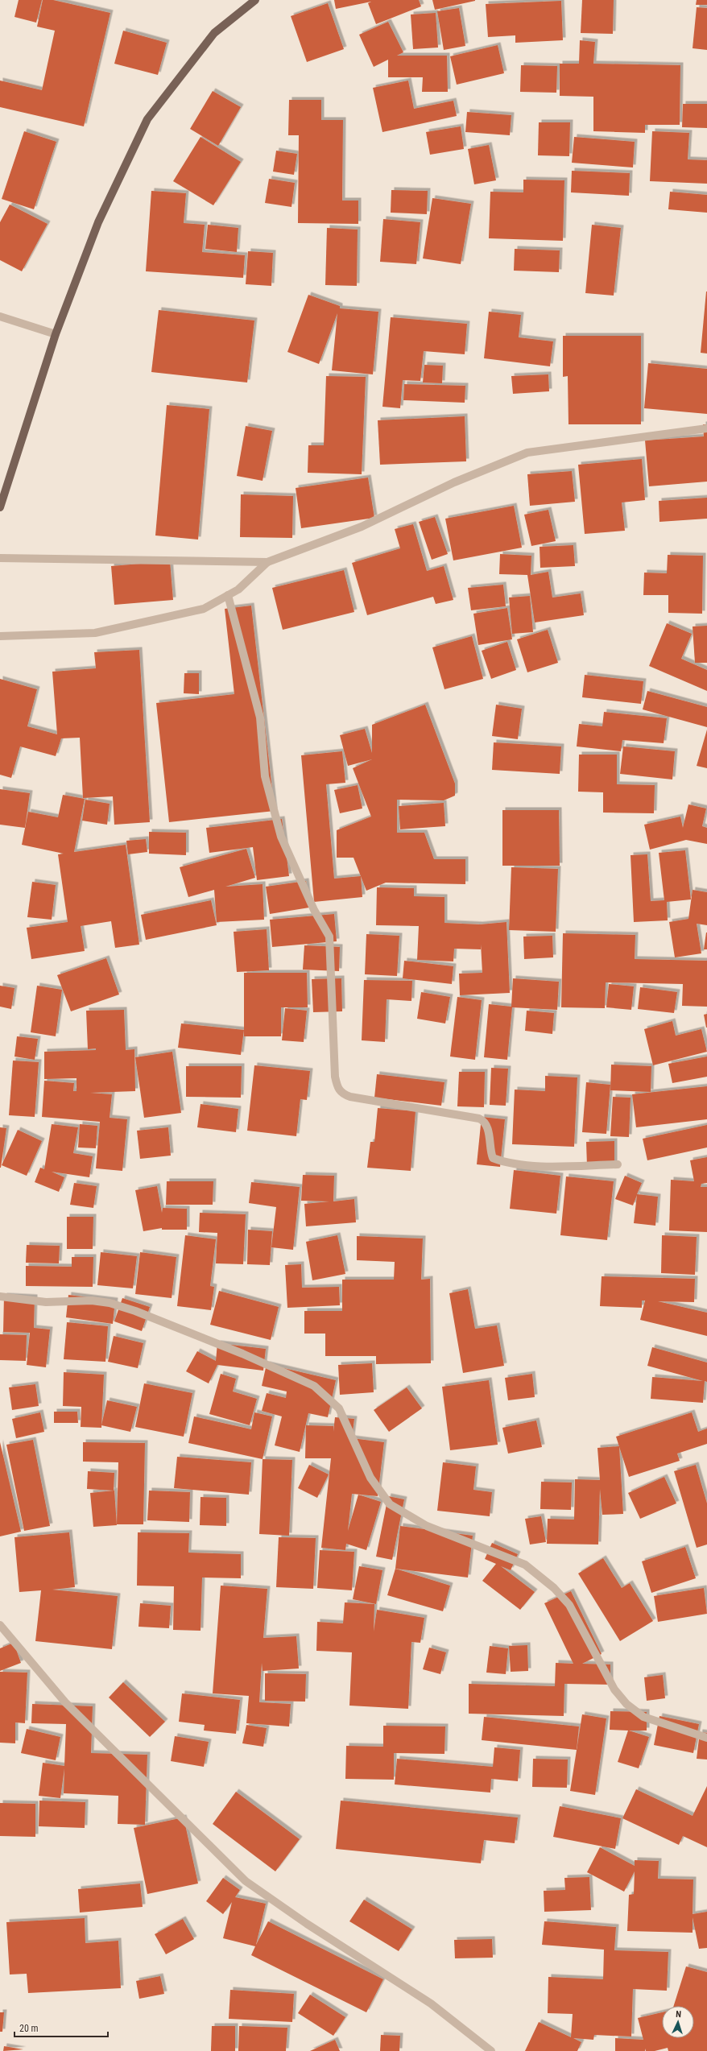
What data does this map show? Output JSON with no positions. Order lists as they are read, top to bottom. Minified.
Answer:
{"scale_bar":"20 m","north":"top"}
